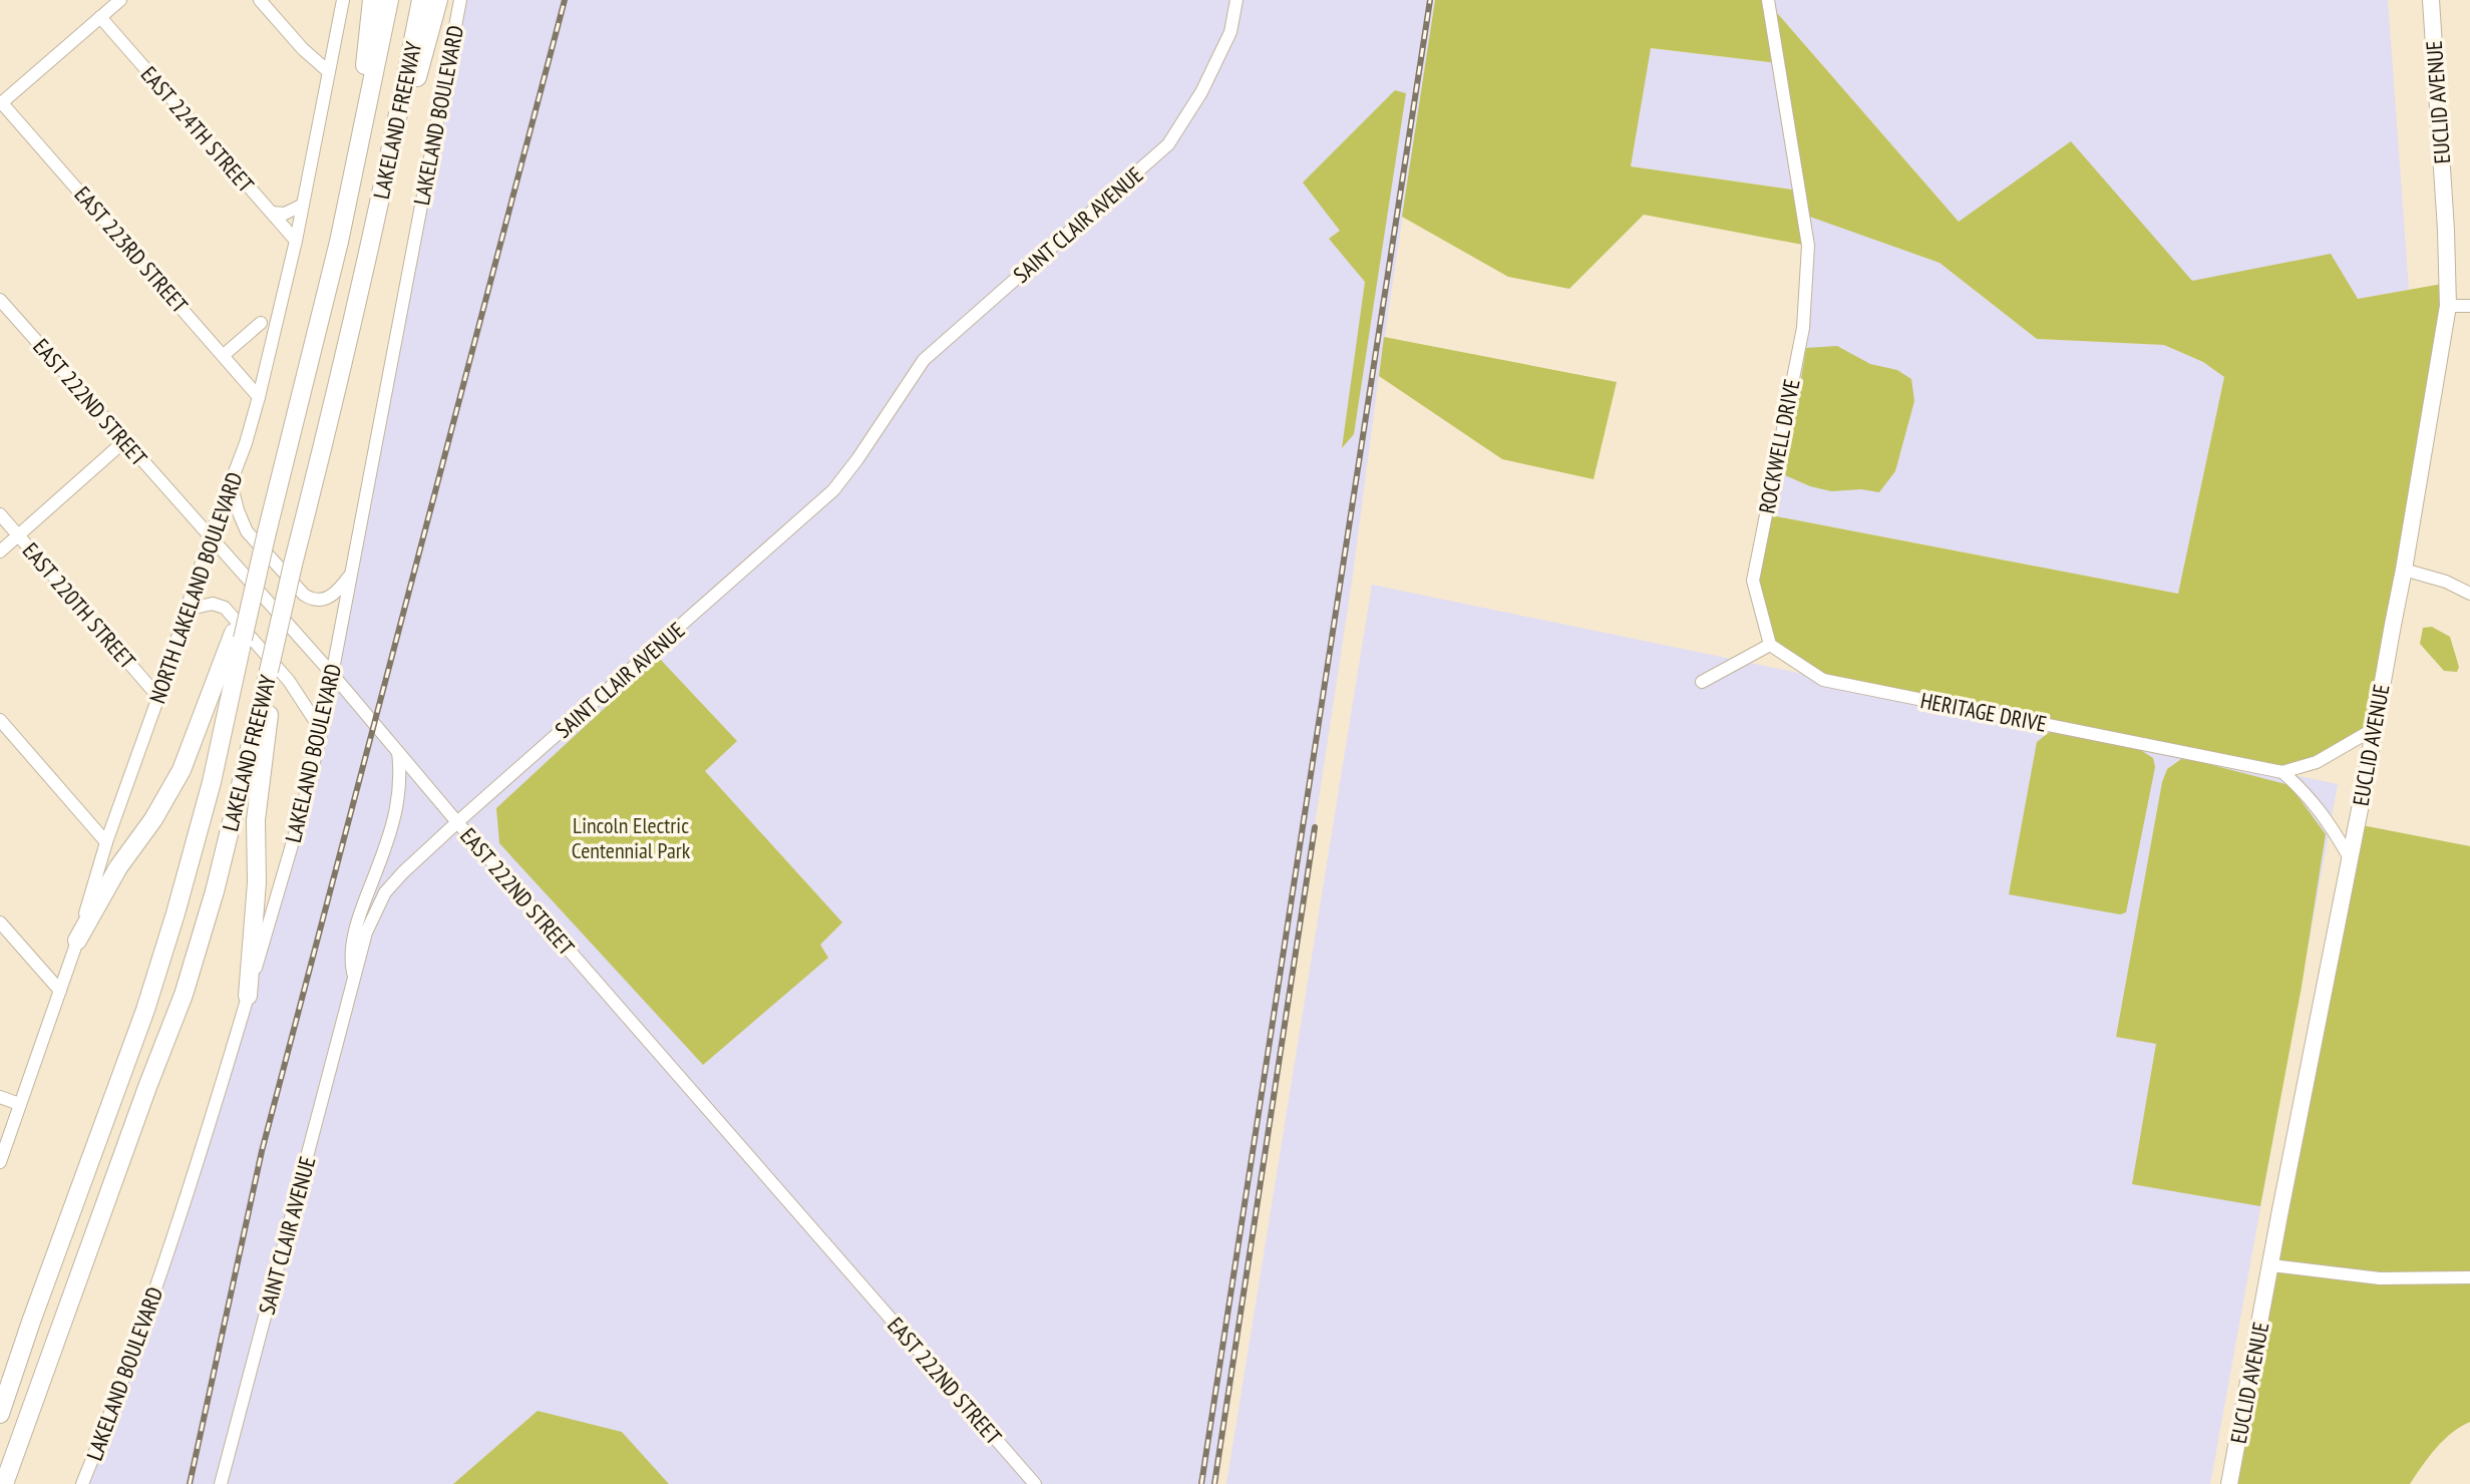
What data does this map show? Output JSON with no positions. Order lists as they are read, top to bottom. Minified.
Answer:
{"streets":{"highway":["LAKELAND FREEWAY"],"main road":["EUCLID AVENUE"],"street":["LAKELAND BOULEVARD","EAST 224TH STREET","SAINT CLAIR AVENUE","EAST 223RD STREET","EAST 222ND STREET","ROCKWELL DRIVE","NORTH LAKELAND BOULEVARD","EAST 220TH STREET","HERITAGE DRIVE"]},"crossings":[["EUCLID AVENUE","HERITAGE DRIVE"],["LAKELAND BOULEVARD","EAST 222ND STREET"],["EAST 224TH STREET","NORTH LAKELAND BOULEVARD"],["SAINT CLAIR AVENUE","EAST 222ND STREET"],["EAST 223RD STREET","NORTH LAKELAND BOULEVARD"],["EAST 222ND STREET","NORTH LAKELAND BOULEVARD"],["ROCKWELL DRIVE","HERITAGE DRIVE"],["NORTH LAKELAND BOULEVARD","EAST 220TH STREET"]],"parks":["Lincoln Electric Centennial Park"]}
